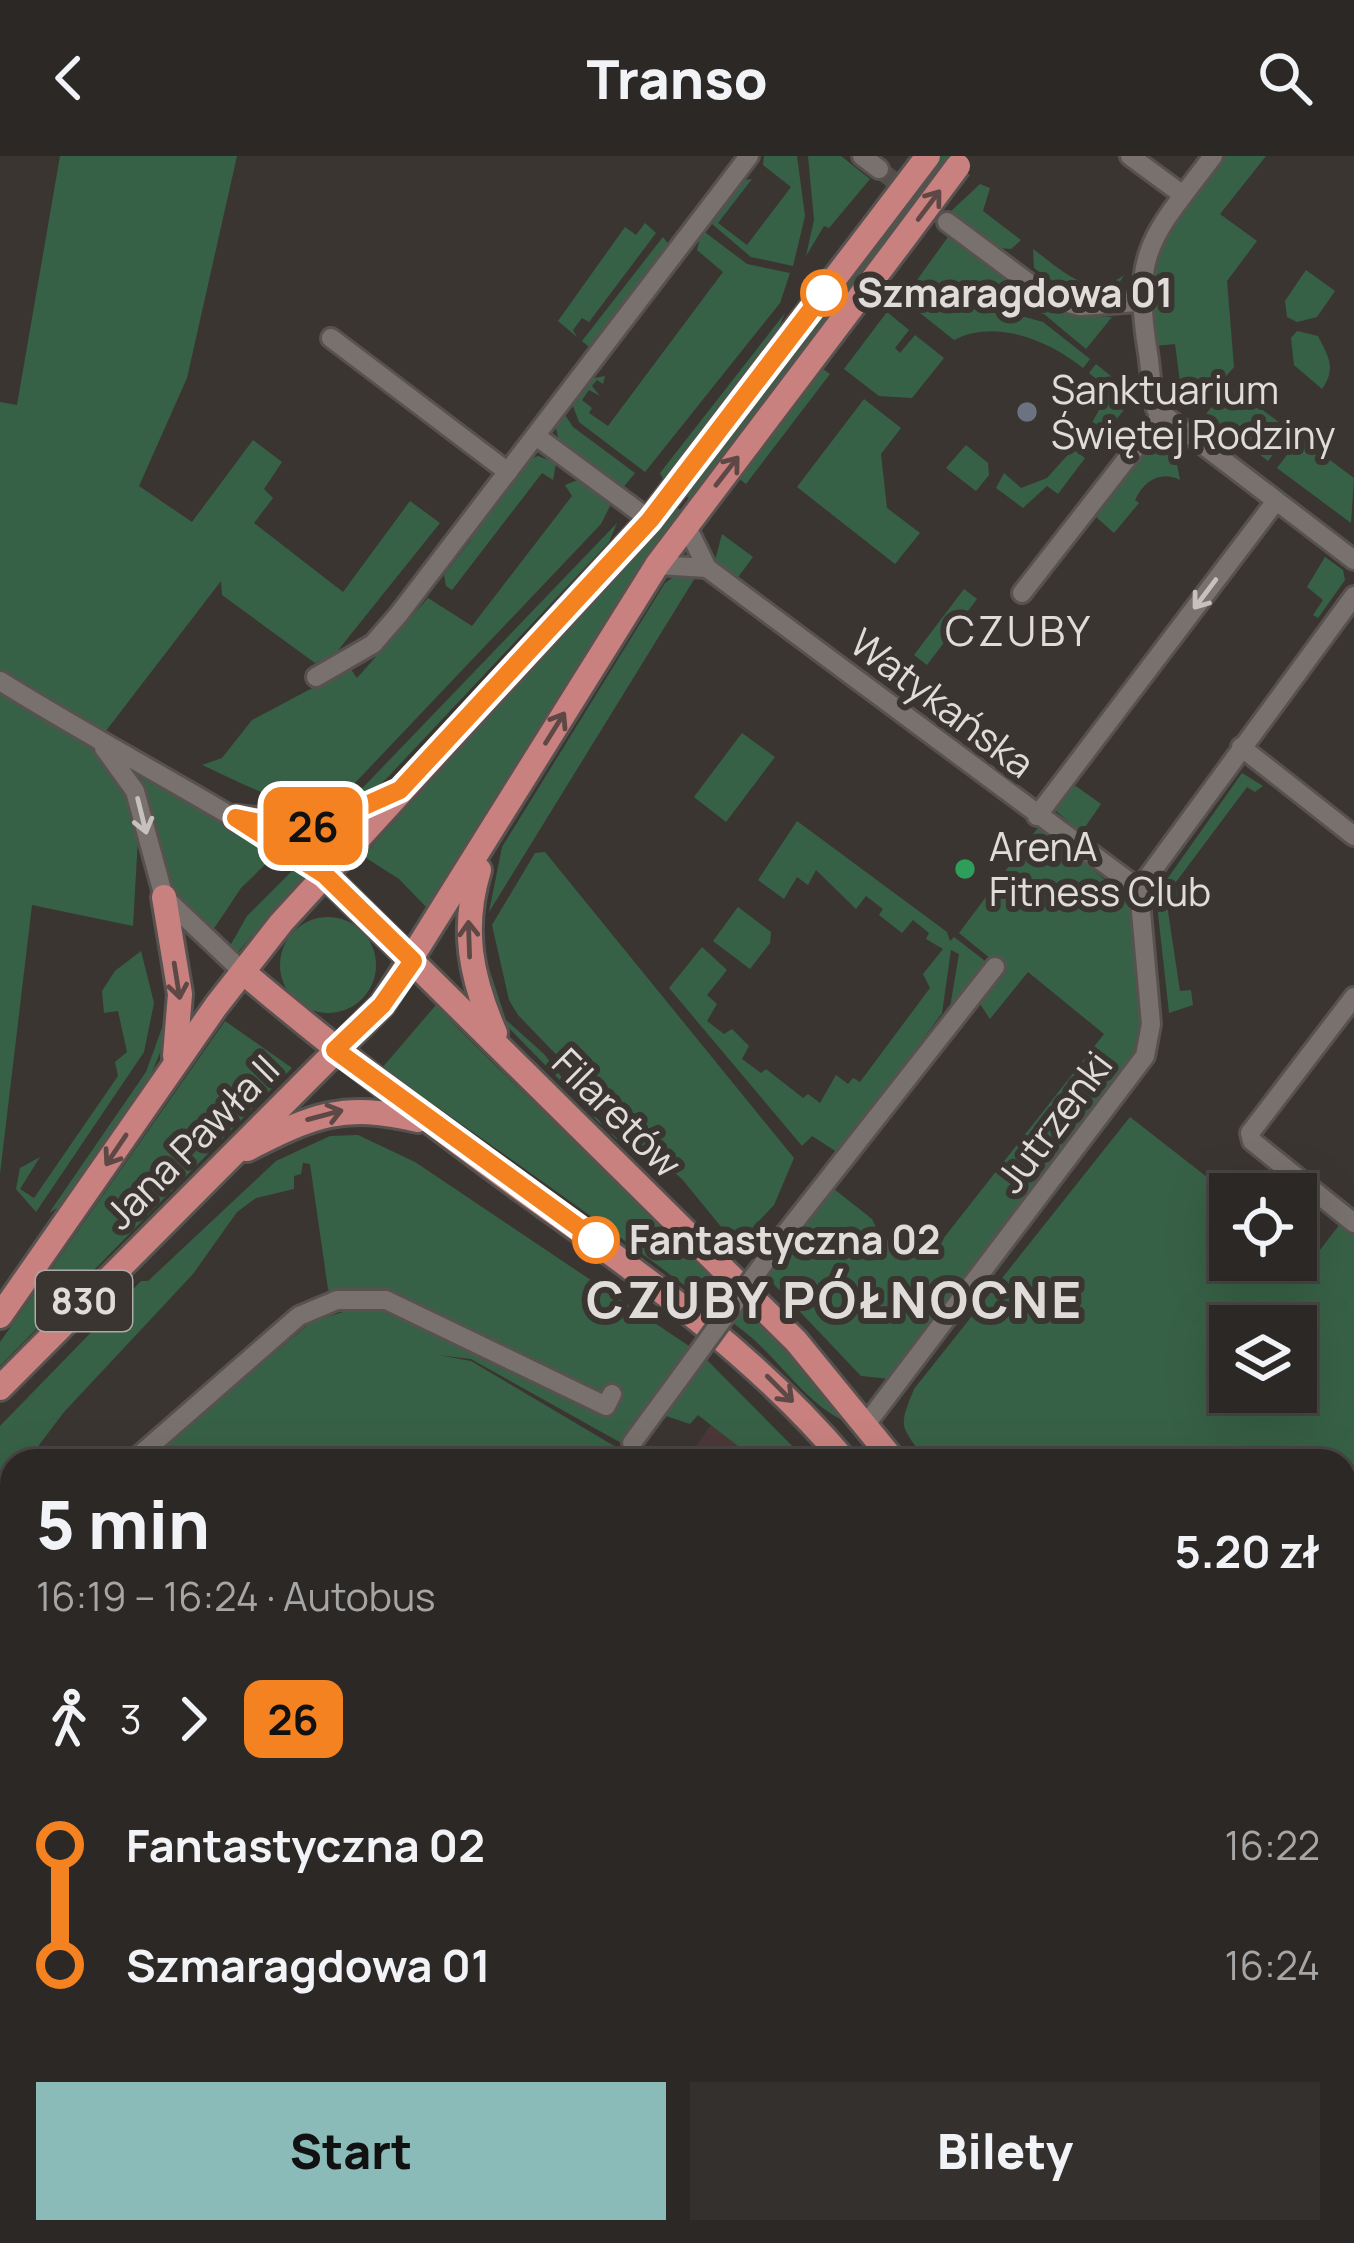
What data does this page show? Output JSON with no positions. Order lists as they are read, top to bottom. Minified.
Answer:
{"streets":{"main road":["Filaretów","Jana Pawła II","830"],"street":["Watykańska","Jutrzenki"]},"crossings":[["Watykańska","Jutrzenki"],["Filaretów","Jutrzenki"],["Filaretów","830"],["Jana Pawła II","830"]],"districts":["CZUBY","CZUBY PÓŁNOCNE"],"places":["Szmaragdowa 01","Sanktuarium Świętej Rodziny","ArenA Fitness Club","Fantastyczna 02"],"lines":["bus line 26"],"page":{"header":"Transo","on_map":"26","heading":["5 min","16:19 – 16:24 · Autobus","5.20 zł"],"legs":["3","26"],"list":[{"name":"Fantastyczna 02","value":"16:22"},{"name":"Szmaragdowa 01","value":"16:24"}],"buttons":["Start","Bilety"]}}
